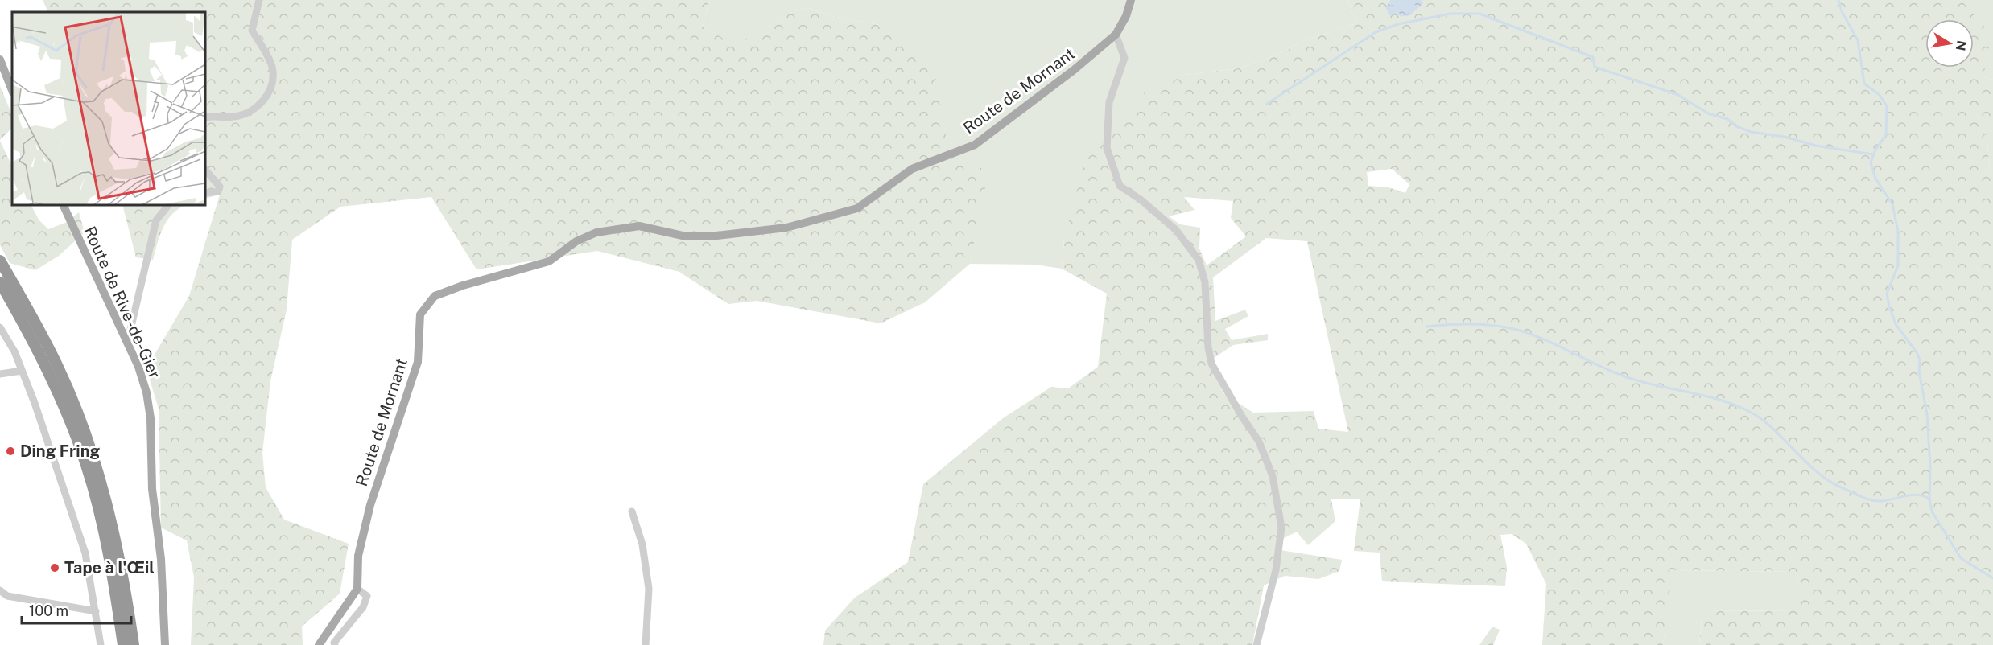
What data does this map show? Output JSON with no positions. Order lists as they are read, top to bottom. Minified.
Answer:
{"streets":{"main road":["Route de Mornant","Route de Rive-de-Gier"]},"places":["Ding Fring","Tape à l'Œil"],"scale_bar":"100 m","north":"right"}
